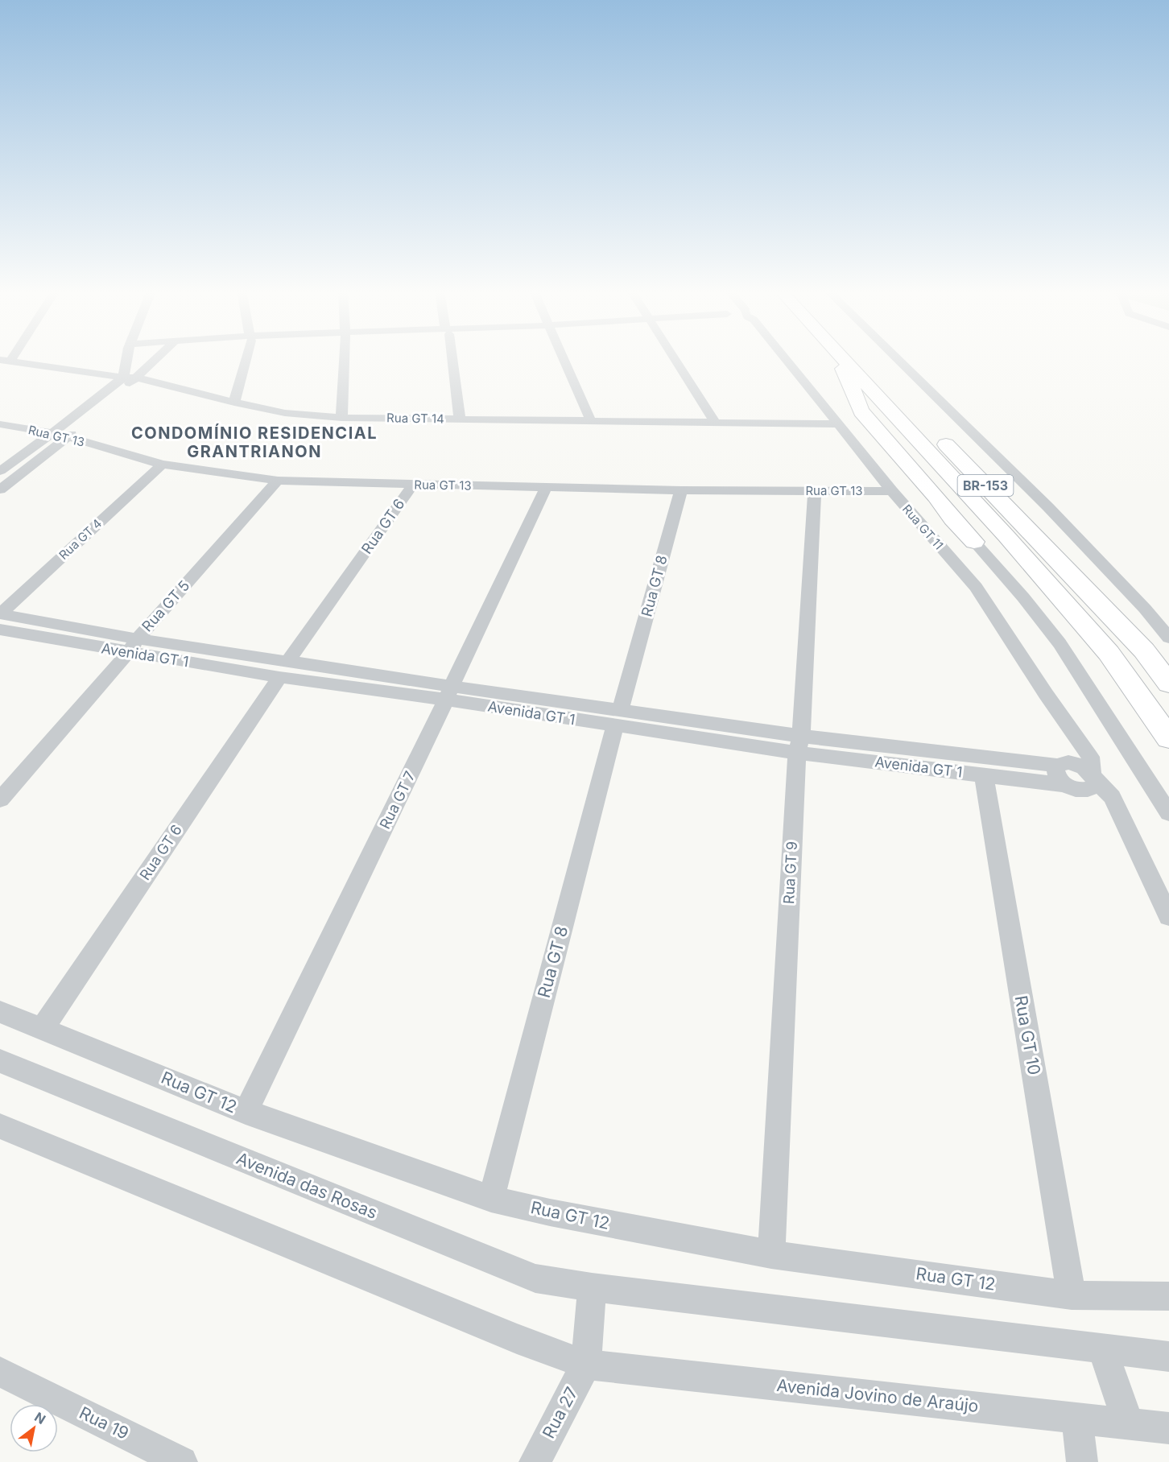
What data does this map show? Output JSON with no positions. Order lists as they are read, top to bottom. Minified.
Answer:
{"streets":{"highway":["BR-153"],"street":["Rua GT 14","Rua GT 13","Rua GT 6","Rua GT 11","Rua GT 4","Rua GT 8","Rua GT 5","Avenida GT 1","Rua GT 7","Rua GT 9","Rua GT 10","Rua GT 12","Avenida das Rosas","Avenida Jovino de Araújo","Rua 27","Rua 19"]},"crossings":[["Rua GT 14","Rua GT 11"],["Rua GT 13","Rua GT 6"],["Rua GT 13","Rua GT 11"],["Rua GT 13","Rua GT 4"],["Rua GT 13","Rua GT 8"],["Rua GT 13","Rua GT 5"],["Rua GT 13","Rua GT 7"],["Rua GT 13","Rua GT 9"],["Rua GT 6","Avenida GT 1"],["Rua GT 6","Rua GT 12"],["Rua GT 11","Avenida GT 1"],["Rua GT 4","Avenida GT 1"],["Rua GT 8","Avenida GT 1"],["Rua GT 8","Rua GT 12"],["Rua GT 5","Avenida GT 1"],["Avenida GT 1","Rua GT 7"],["Avenida GT 1","Rua GT 9"],["Avenida GT 1","Rua GT 10"],["Rua GT 7","Rua GT 12"],["Rua GT 9","Rua GT 12"],["Rua GT 10","Rua GT 12"],["Avenida Jovino de Araújo","Rua 27"]],"districts":["CONDOMÍNIO RESIDENCIAL GRANTRIANON"],"north":"top right"}
